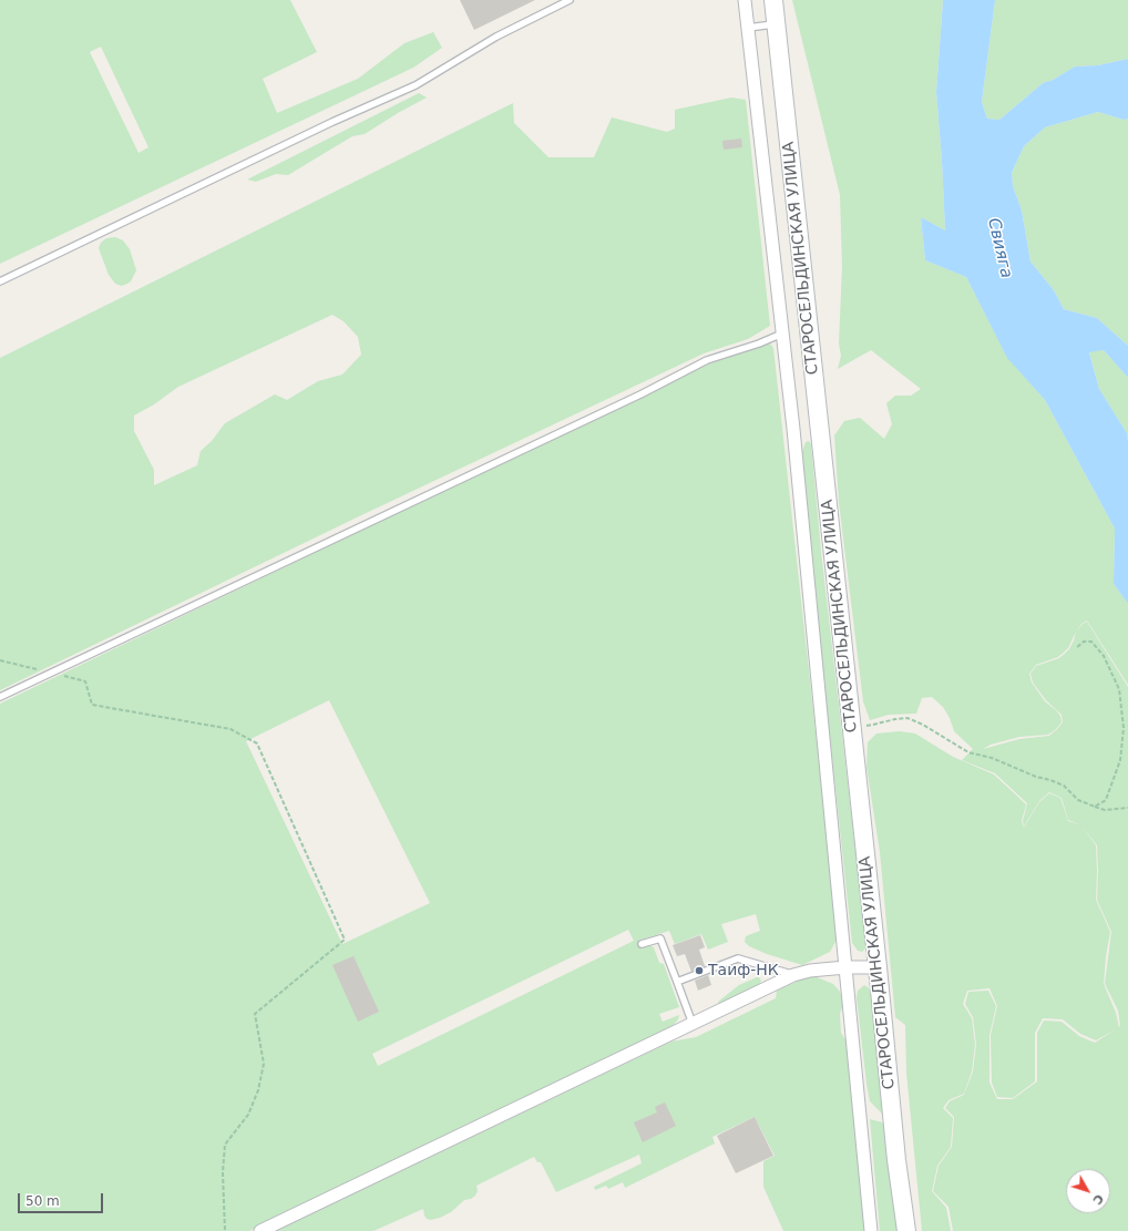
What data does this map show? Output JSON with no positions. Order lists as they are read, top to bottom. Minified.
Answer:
{"streets":{"main road":["СТАРОСЕЛЬДИНСКАЯ УЛИЦА"]},"water":["Свияга"],"places":["Таиф-НК"],"scale_bar":"50 m","north":"bottom right"}
